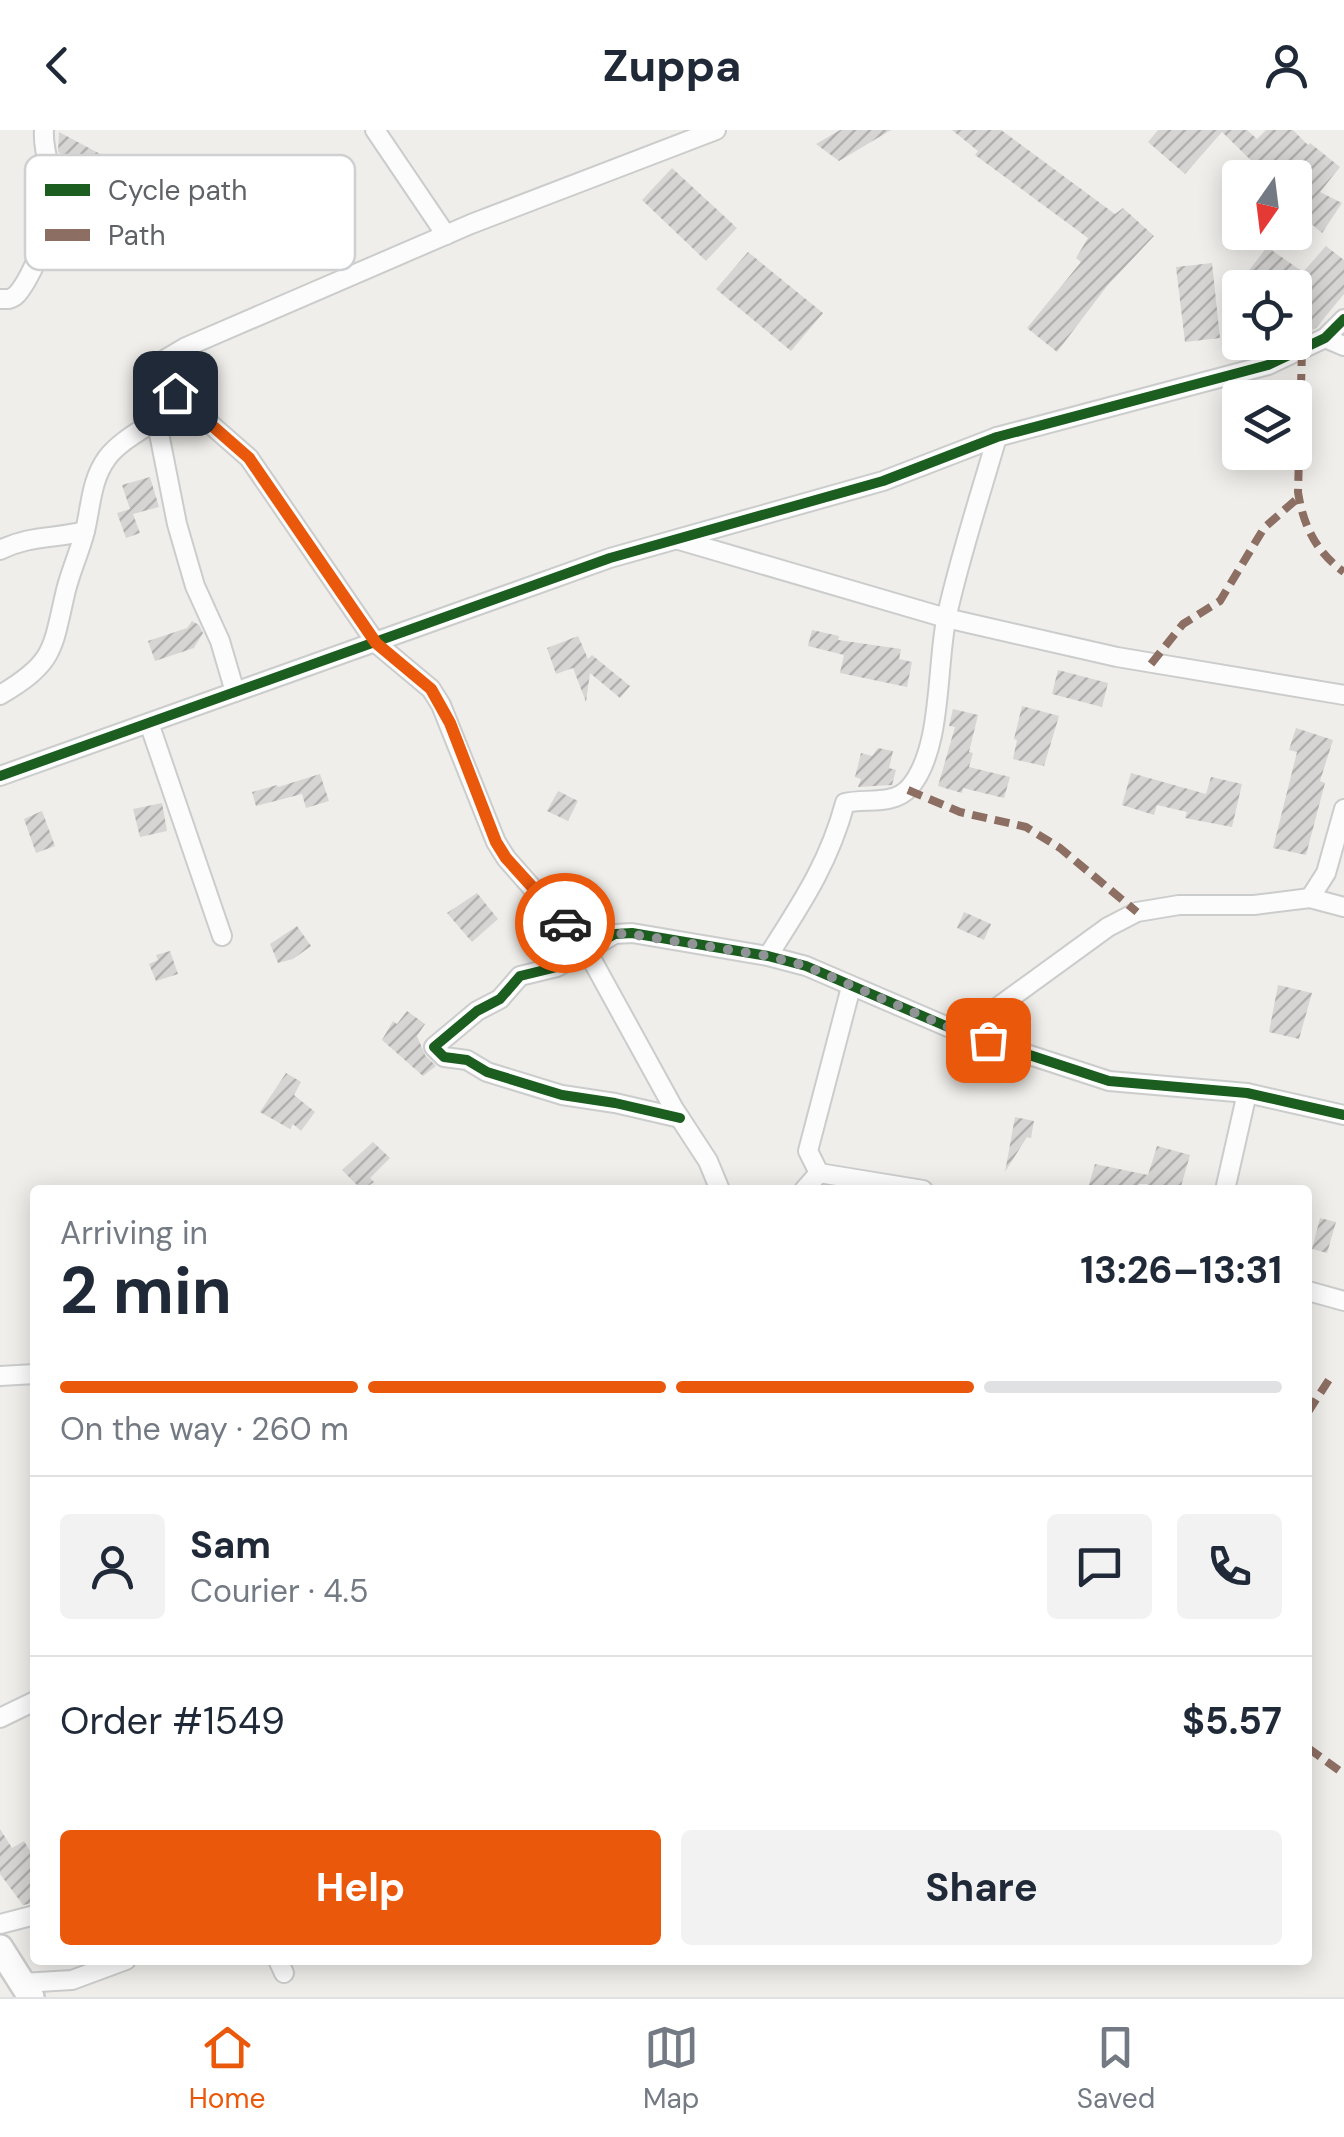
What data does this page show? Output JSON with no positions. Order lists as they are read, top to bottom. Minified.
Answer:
{"legend":["Cycle path","Path"],"north":"bottom","page":{"header":"Zuppa","heading":["2 min","Arriving in","13:26–13:31"],"panel":["Sam","Courier · 4.5","Order #1549","$5.57"],"bar":"On the way · 260 m","buttons":["Help","Share"],"tabs":["Home","Map","Saved"]}}
